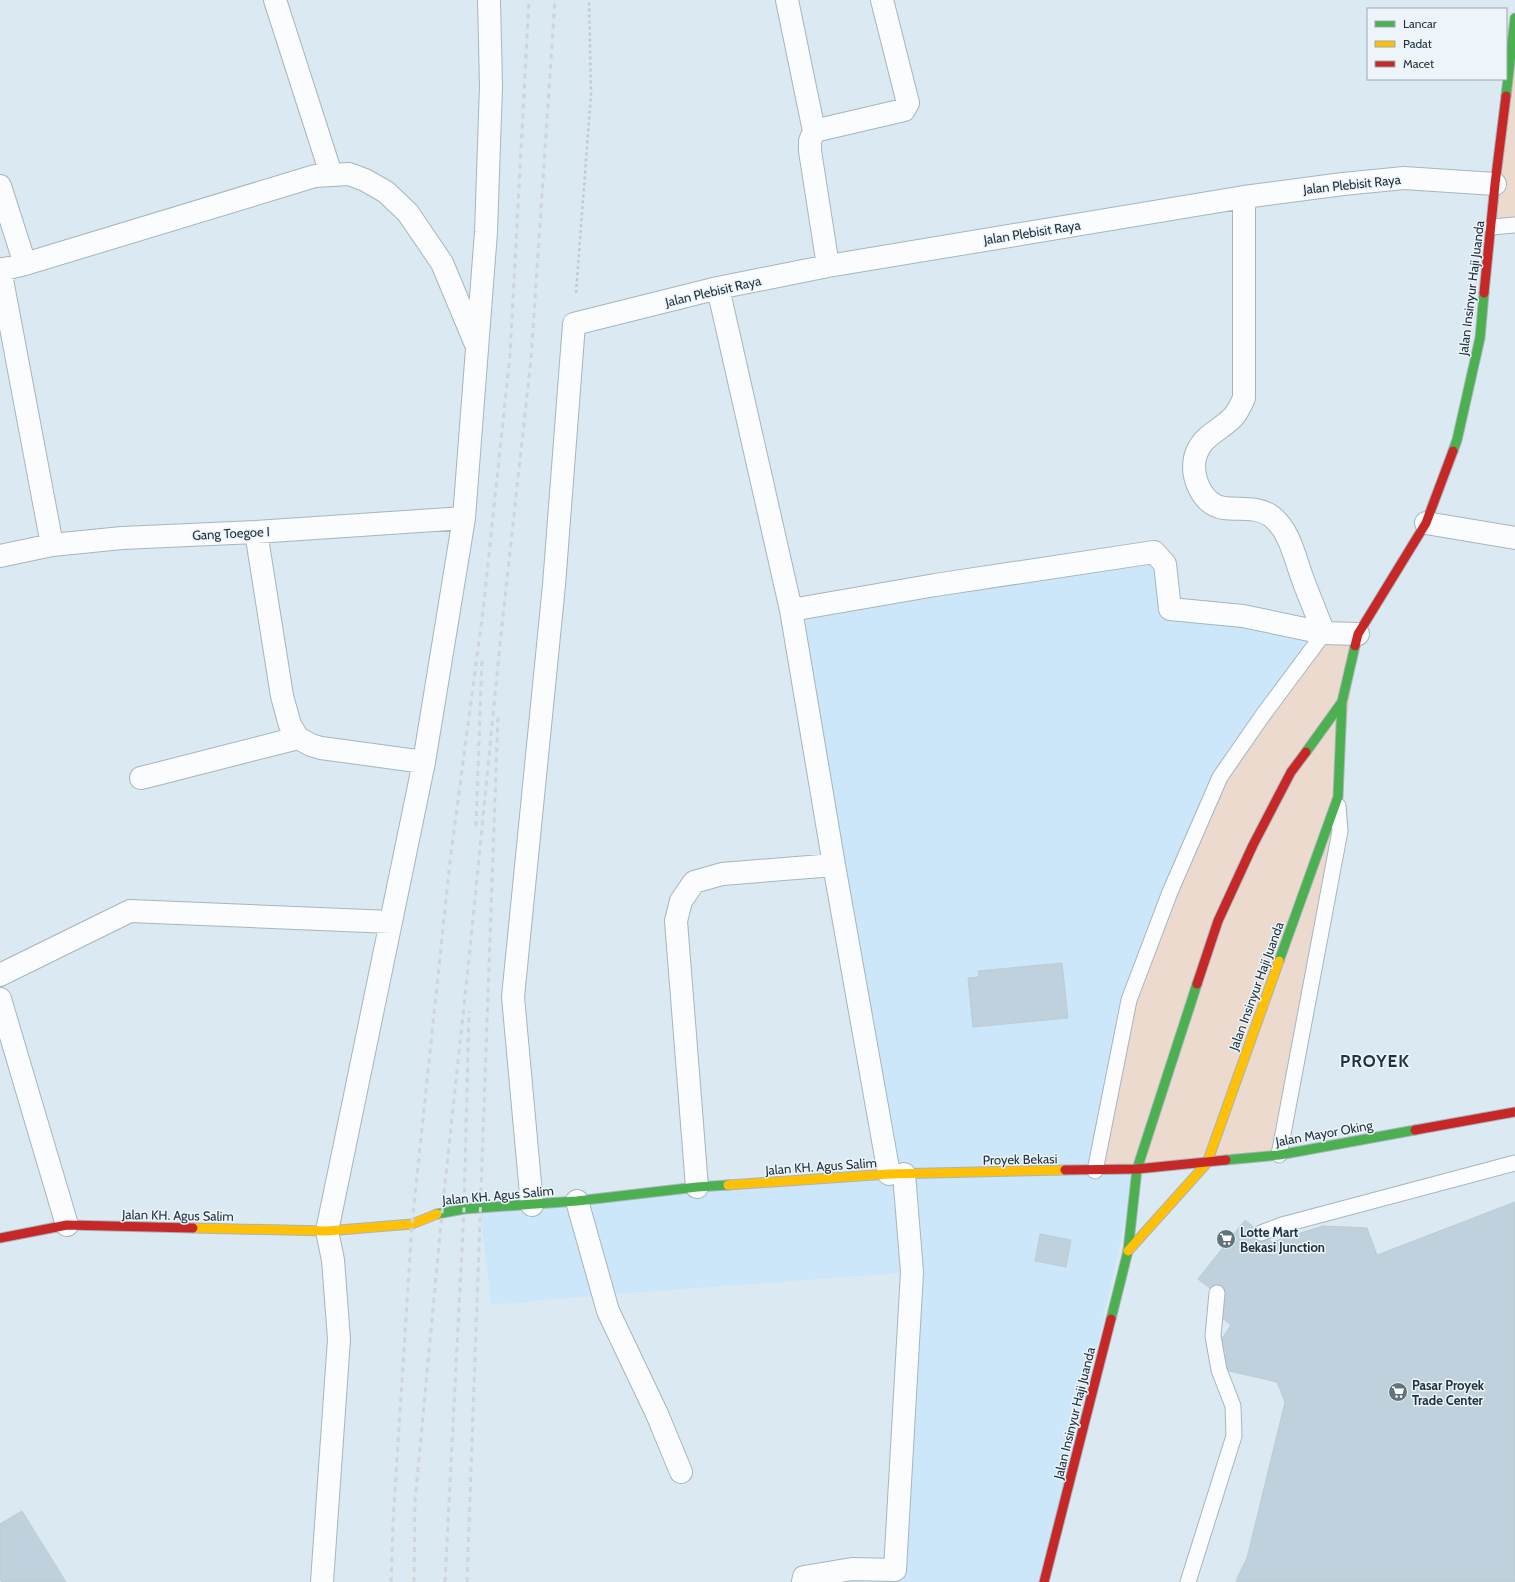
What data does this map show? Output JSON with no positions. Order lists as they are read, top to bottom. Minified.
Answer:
{"streets":{"main road":["Jalan Insinyur Haji Juanda","Jalan Mayor Oking","Proyek Bekasi","Jalan KH. Agus Salim"],"street":["Jalan Plebisit Raya","Gang Toegoe I"]},"crossings":[["Jalan Plebisit Raya","Jalan Insinyur Haji Juanda"],["Jalan Insinyur Haji Juanda","Jalan Mayor Oking"],["Jalan Insinyur Haji Juanda","Proyek Bekasi"],["Jalan Mayor Oking","Proyek Bekasi"],["Proyek Bekasi","Jalan KH. Agus Salim"]],"districts":["PROYEK"],"places":{"supermarket":["Lotte Mart Bekasi Junction","Pasar Proyek Trade Center"]},"legend":["Lancar","Padat","Macet"]}
